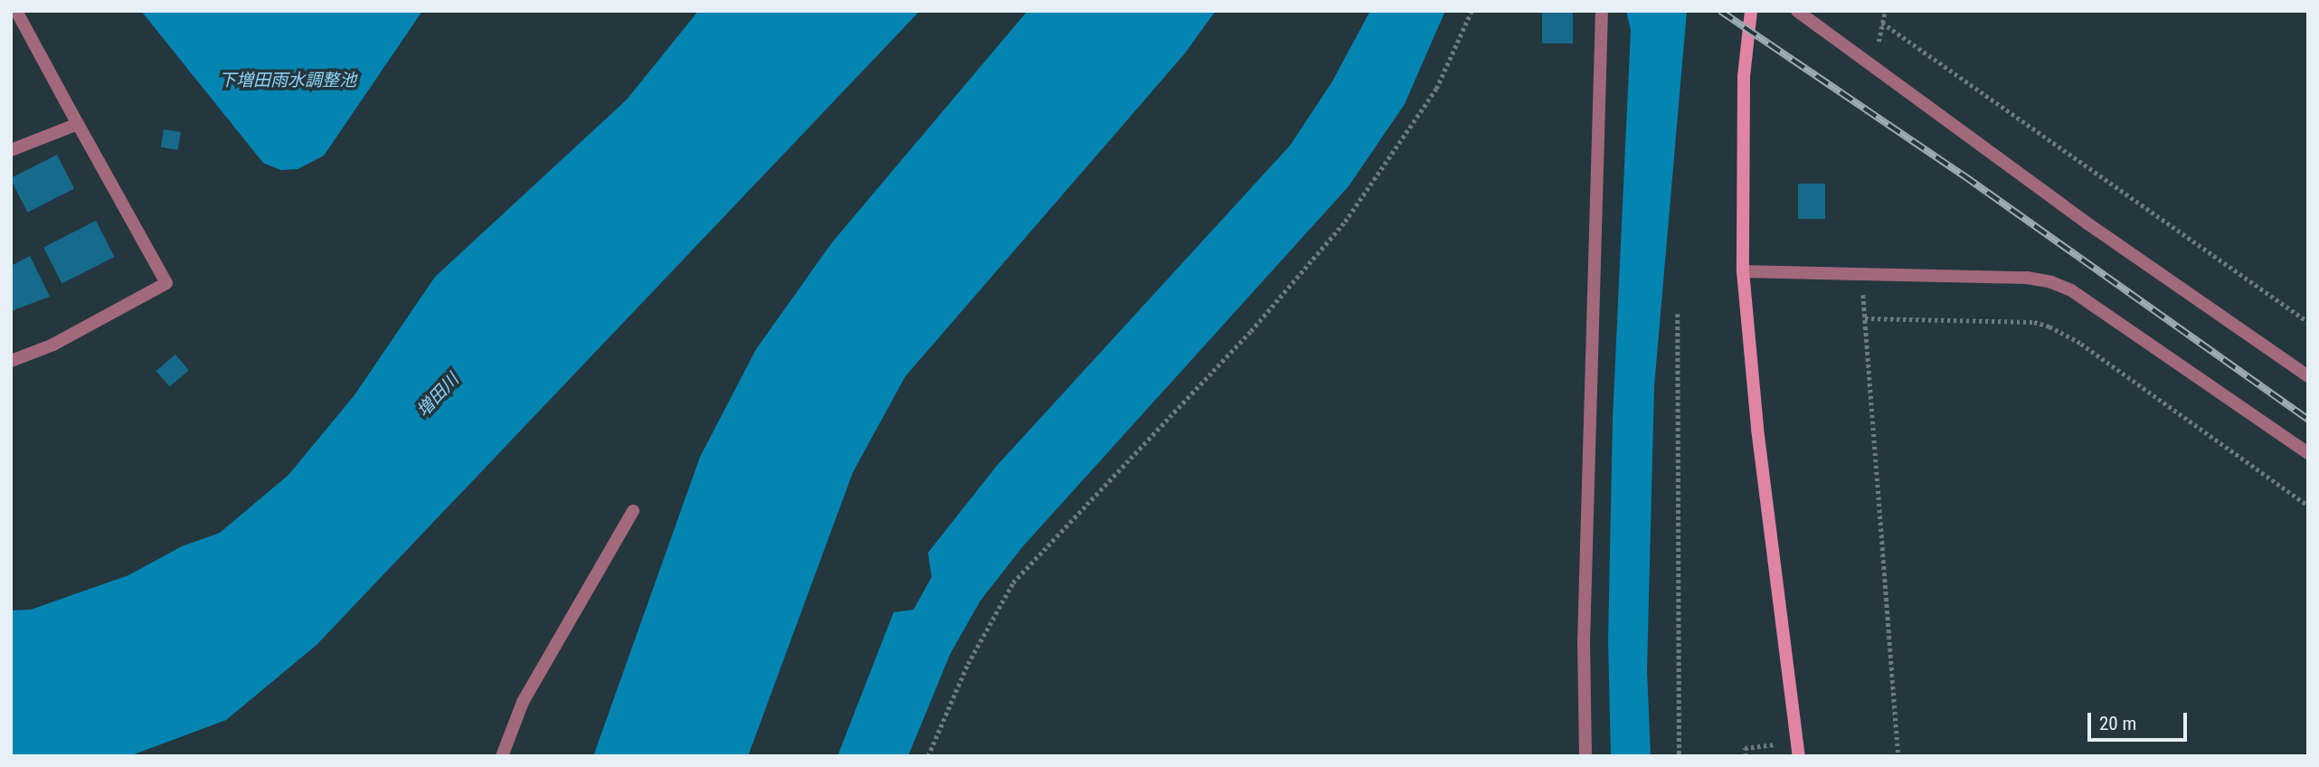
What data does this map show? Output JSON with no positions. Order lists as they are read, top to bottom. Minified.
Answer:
{"water":["下増田雨水調整池","増田川"],"scale_bar":"20 m"}
